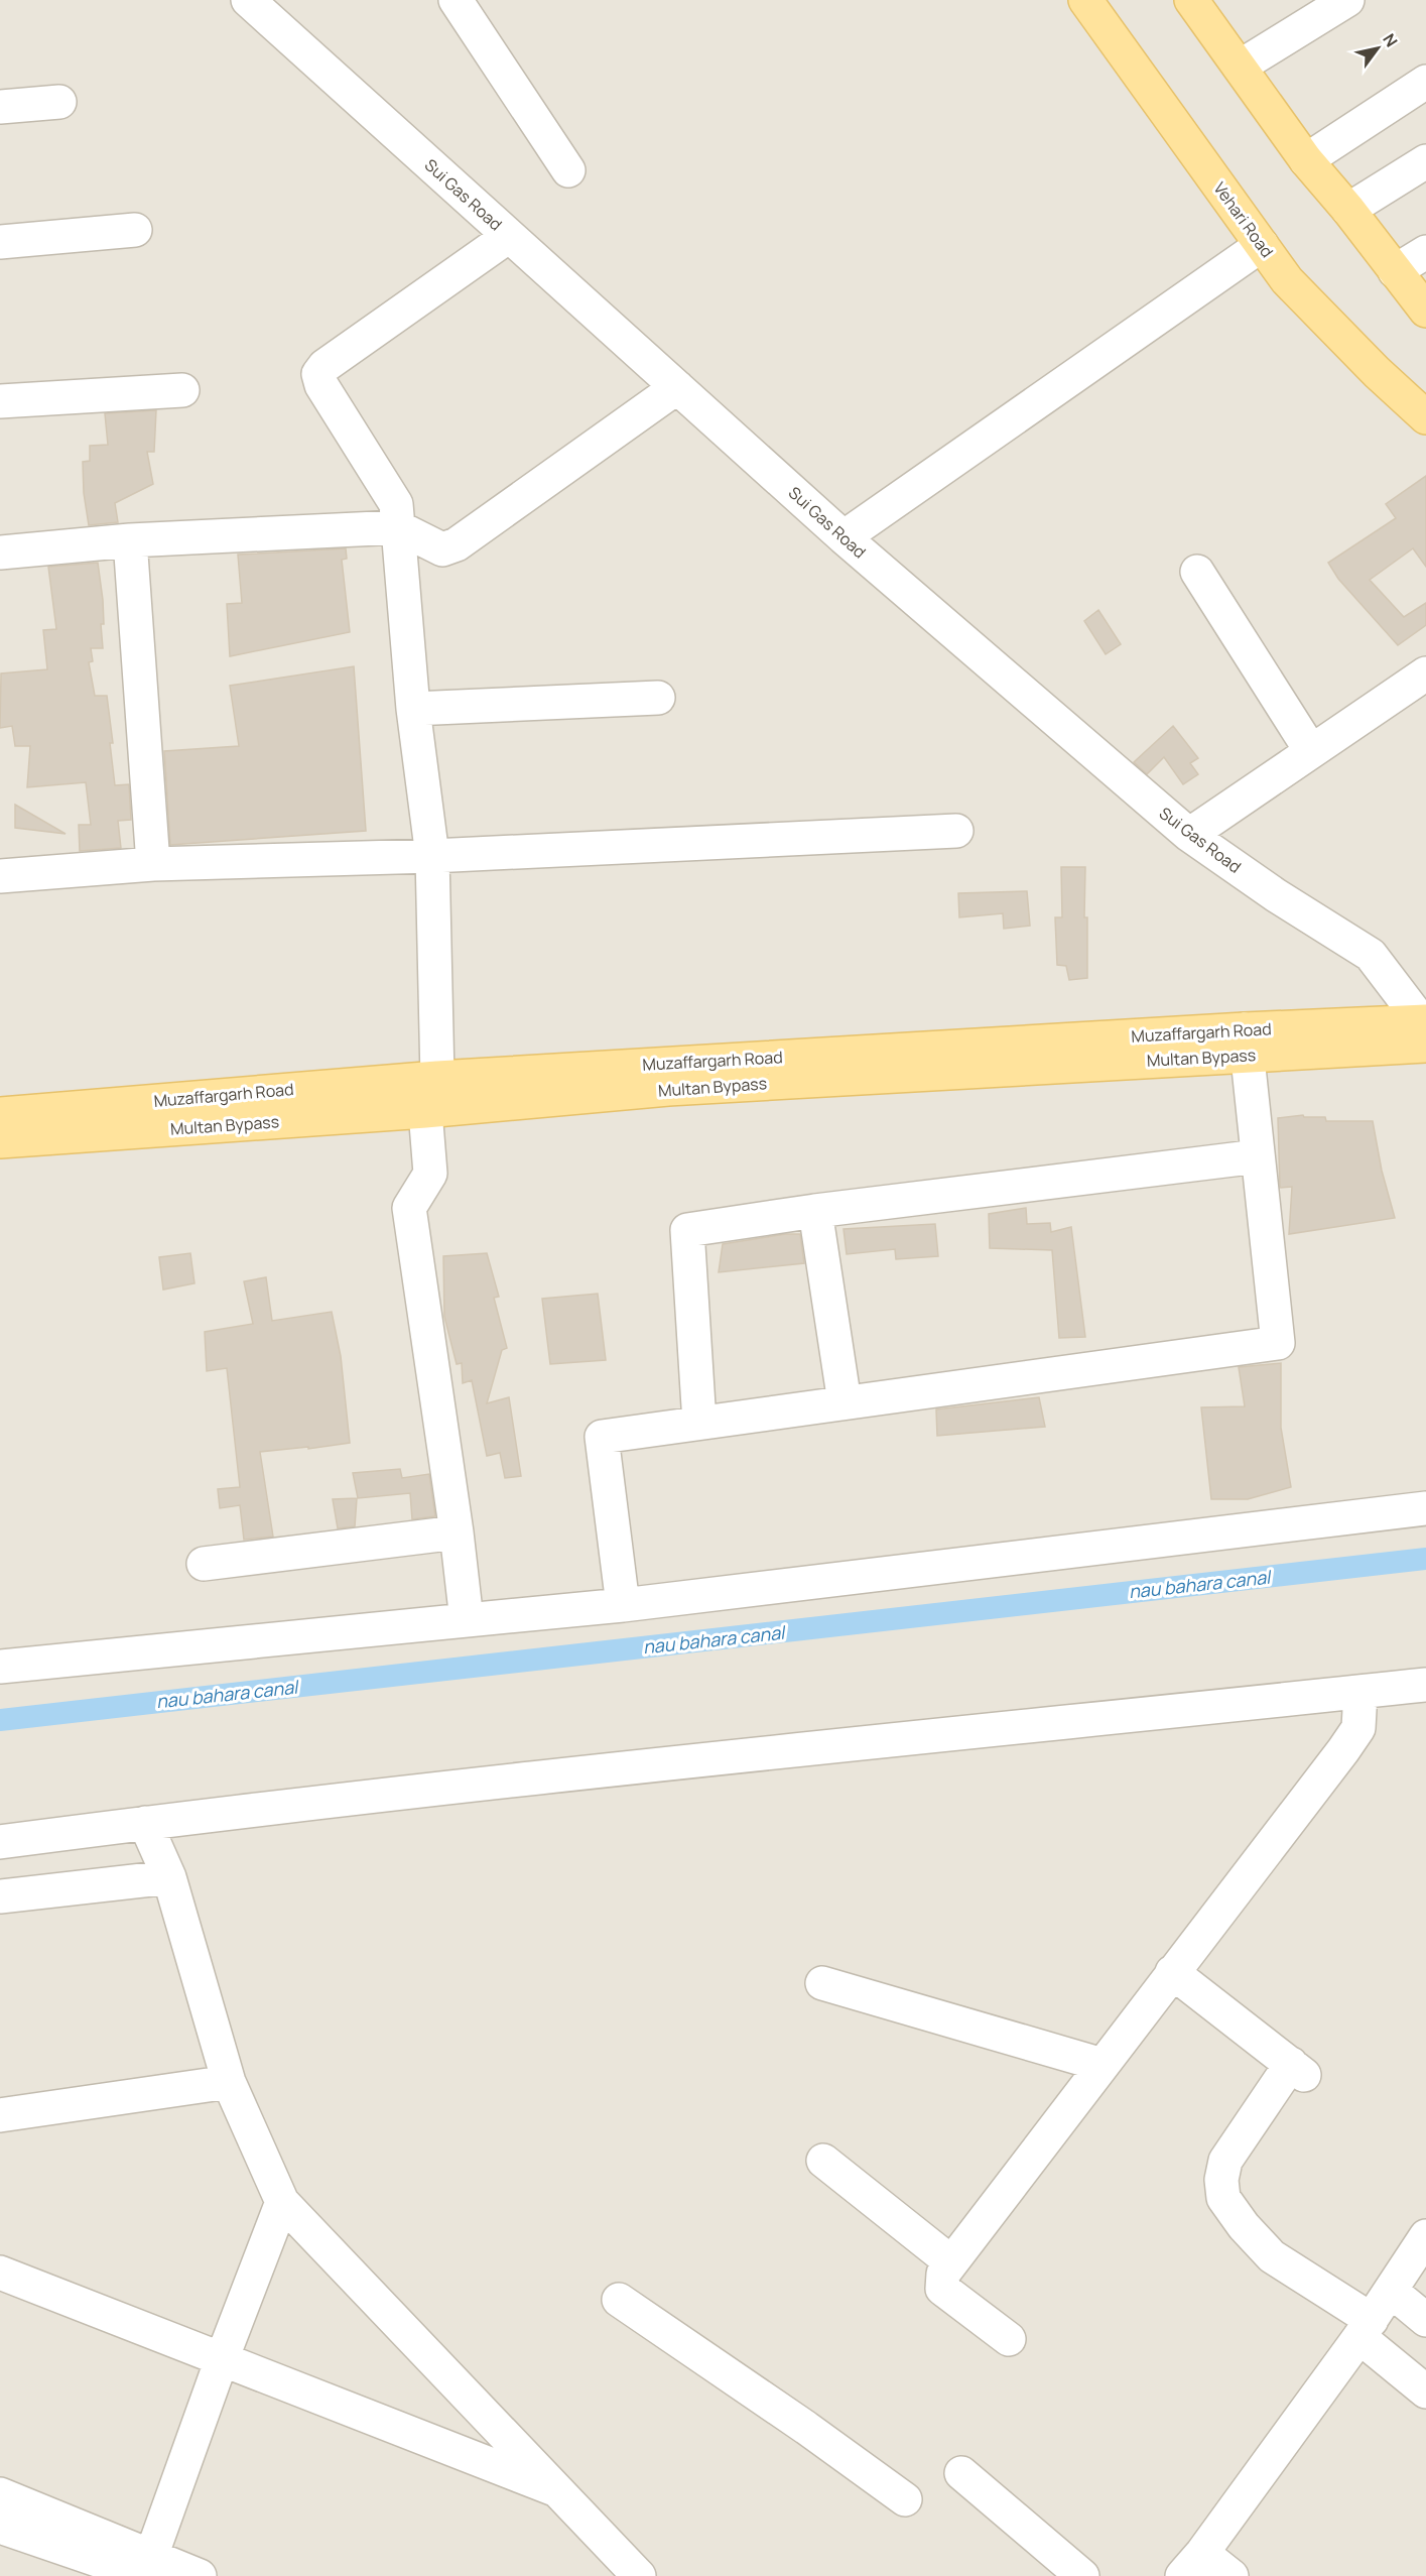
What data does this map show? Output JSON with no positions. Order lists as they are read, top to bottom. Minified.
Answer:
{"streets":{"main road":["Vehari Road","Muzaffargarh Road","Multan Bypass"],"street":["Sui Gas Road"]},"crossings":[["Sui Gas Road","Multan Bypass"],["Muzaffargarh Road","Multan Bypass"]],"water":["nau bahara canal"],"north":"top right"}
